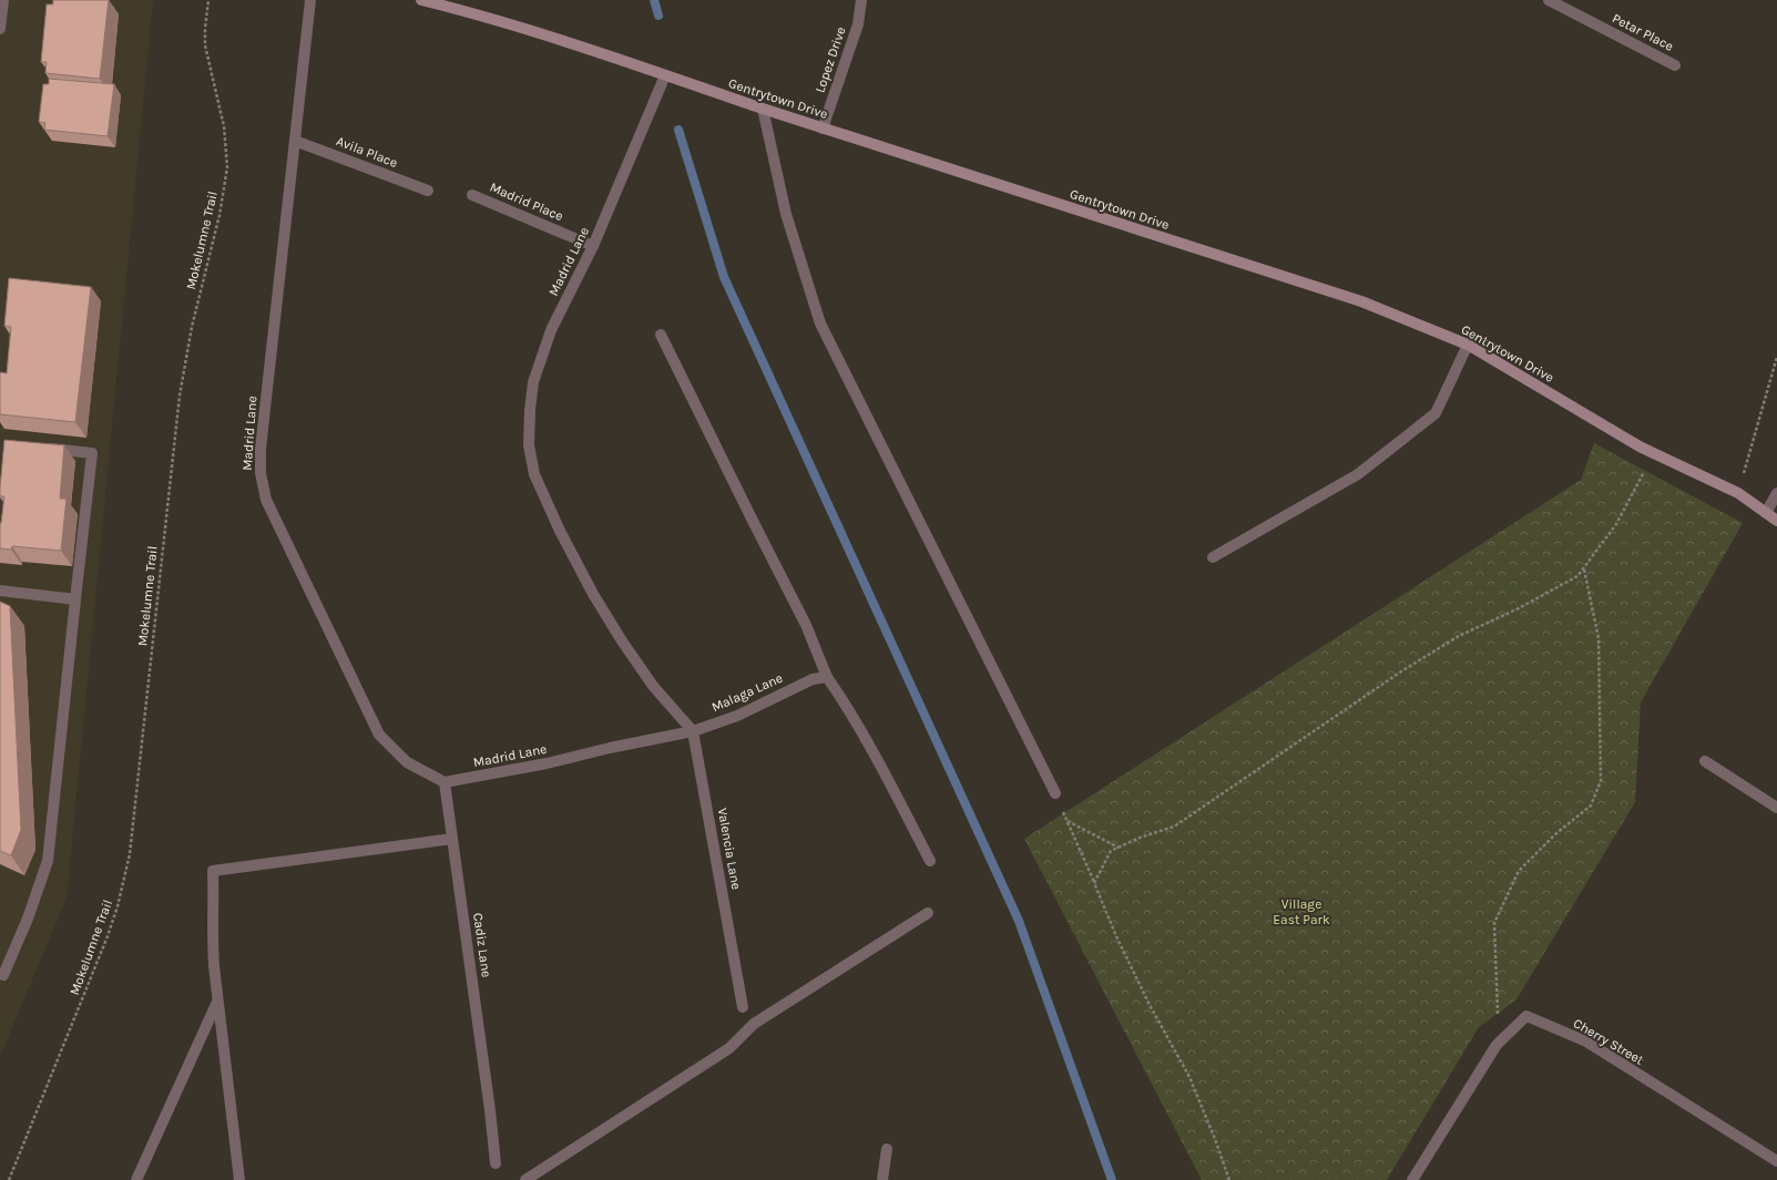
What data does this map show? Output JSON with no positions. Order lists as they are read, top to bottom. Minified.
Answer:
{"streets":{"street":["Petar Place","Lopez Drive","Gentrytown Drive","Avila Place","Madrid Place","Madrid Lane","Malaga Lane","Valencia Lane","Cadiz Lane","Cherry Street"],"path":["Mokelumne Trail"]},"crossings":[["Lopez Drive","Gentrytown Drive"],["Gentrytown Drive","Madrid Lane"],["Avila Place","Madrid Lane"],["Madrid Place","Madrid Lane"],["Madrid Lane","Malaga Lane"],["Madrid Lane","Valencia Lane"],["Madrid Lane","Cadiz Lane"],["Malaga Lane","Valencia Lane"]],"parks":["Village East Park"]}
